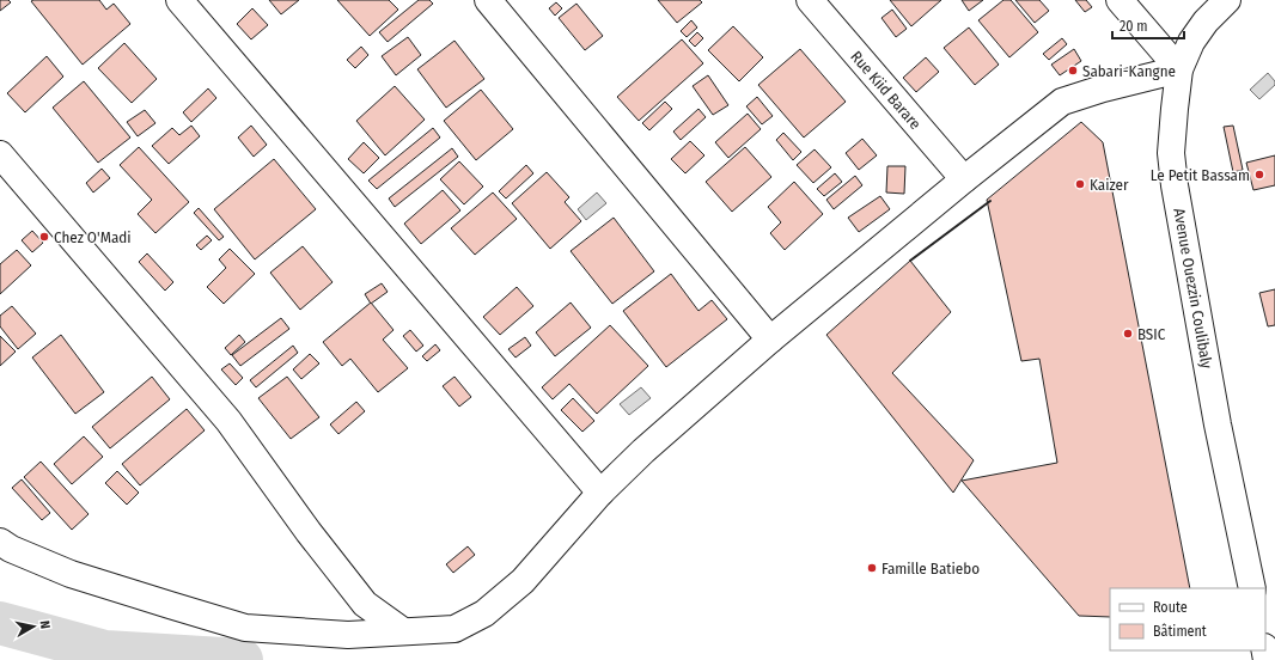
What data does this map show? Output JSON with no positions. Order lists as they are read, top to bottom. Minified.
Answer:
{"streets":{"street":["Rue Kiid Barare","Avenue Ouezzin Coulibaly"]},"places":["Sabari-Kangne","Le Petit Bassam","Kaizer","Chez O'Madi","BSIC","Famille Batiebo"],"legend":["Route","Bâtiment"],"scale_bar":"20 m","north":"right"}
